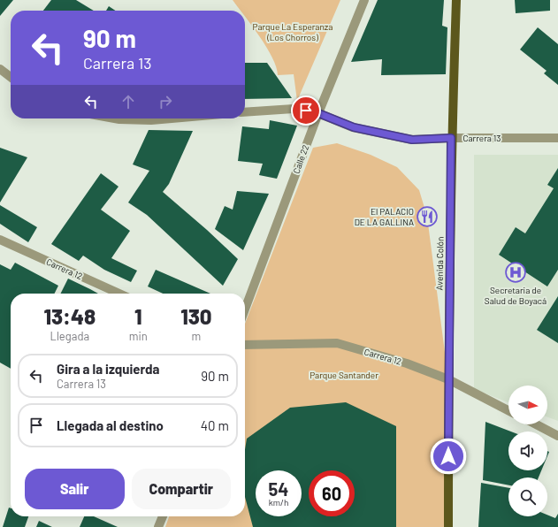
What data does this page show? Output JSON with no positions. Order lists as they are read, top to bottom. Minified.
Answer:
{"streets":{"main road":["Avenida Colón"],"street":["Carrera 13","Calle 22","Carrera 12"]},"crossings":[["Carrera 13","Calle 22"],["Carrera 13","Avenida Colón"],["Avenida Colón","Carrera 12"]],"parks":["Parque La Esperanza (Los Chorros)","Parque Santander"],"places":{"restaurant":["El PALACIO DE LA GALLINA"],"hospital":["Secretaria de Salud de Boyacá"]},"north":"right","page":{"turn":["90 m","Carrera 13"],"eta":["13:48","Llegada","1","min","130","m"],"list":[{"name":"Gira a la izquierda","note":"Carrera 13","value":"90 m"},{"name":"Llegada al destino","value":"40 m"}],"buttons":["Salir","Compartir"],"speed":"54 km/h","limit":"60"}}
